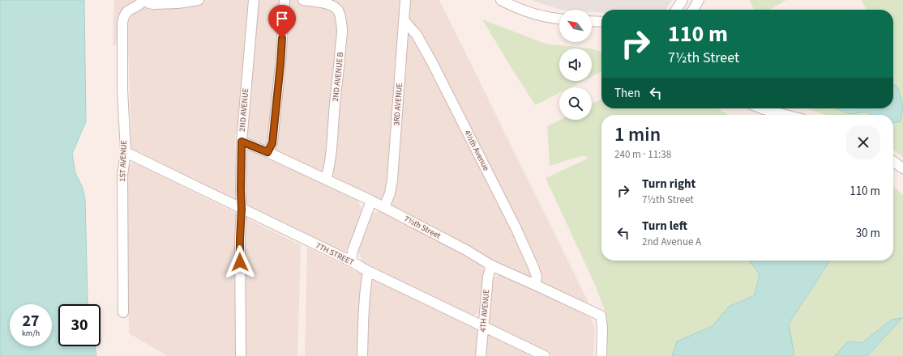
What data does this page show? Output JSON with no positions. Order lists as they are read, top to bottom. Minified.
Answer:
{"streets":{"street":["2ND AVENUE B","3RD AVENUE","2ND AVENUE","4½th Avenue","1ST AVENUE","7½th Street","7TH STREET","4TH AVENUE"]},"crossings":[["2ND AVENUE B","7½th Street"],["3RD AVENUE","4½th Avenue"],["3RD AVENUE","7½th Street"],["2ND AVENUE","7½th Street"],["2ND AVENUE","7TH STREET"],["4½th Avenue","7½th Street"],["1ST AVENUE","7TH STREET"],["7½th Street","4TH AVENUE"],["7TH STREET","4TH AVENUE"]],"north":"top left","page":{"turn":["110 m","7½th Street"],"then":"Then","heading":["1 min","240 m · 11:38"],"list":[{"name":"Turn right","note":"7½th Street","value":"110 m"},{"name":"Turn left","note":"2nd Avenue A","value":"30 m"}],"speed":"27 km/h","limit":"30"}}
